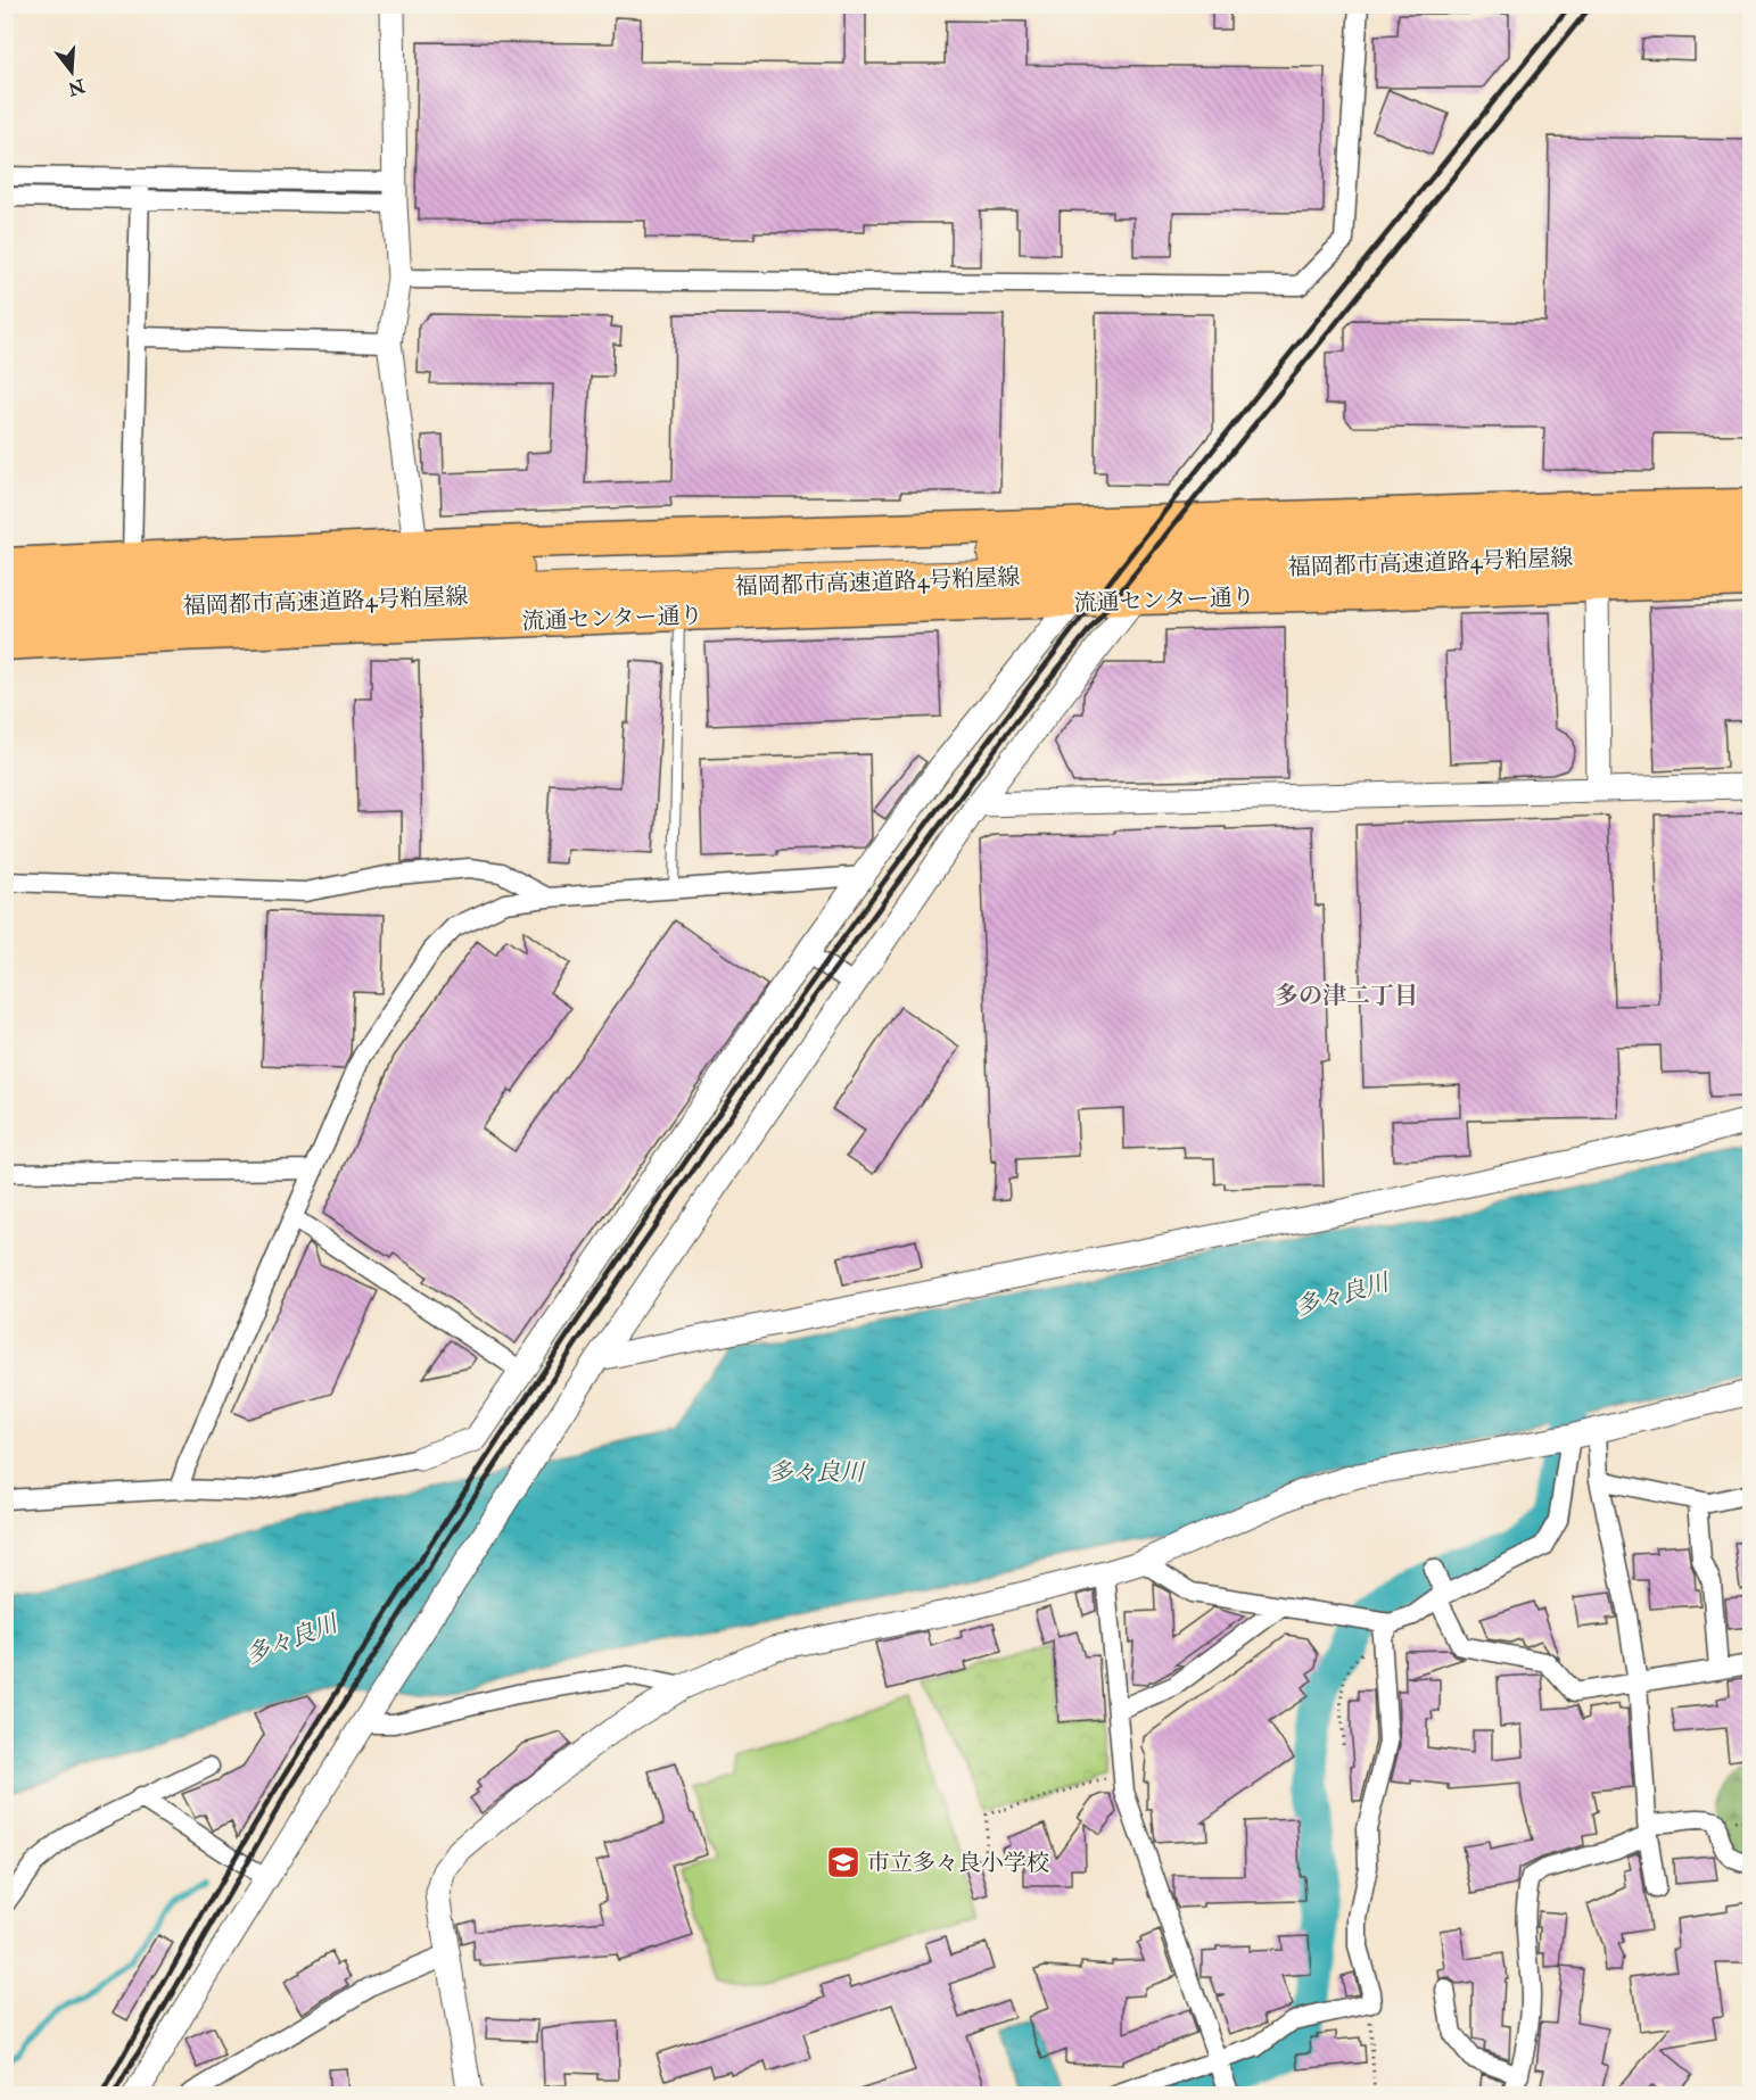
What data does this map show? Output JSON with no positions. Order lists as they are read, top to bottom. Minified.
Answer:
{"streets":{"highway":["福岡都市高速道路4号粕屋線","流通センター通り"]},"districts":["多の津二丁目"],"water":["多々良川"],"places":{"school or university":["市立多々良小学校"]},"north":"bottom"}
